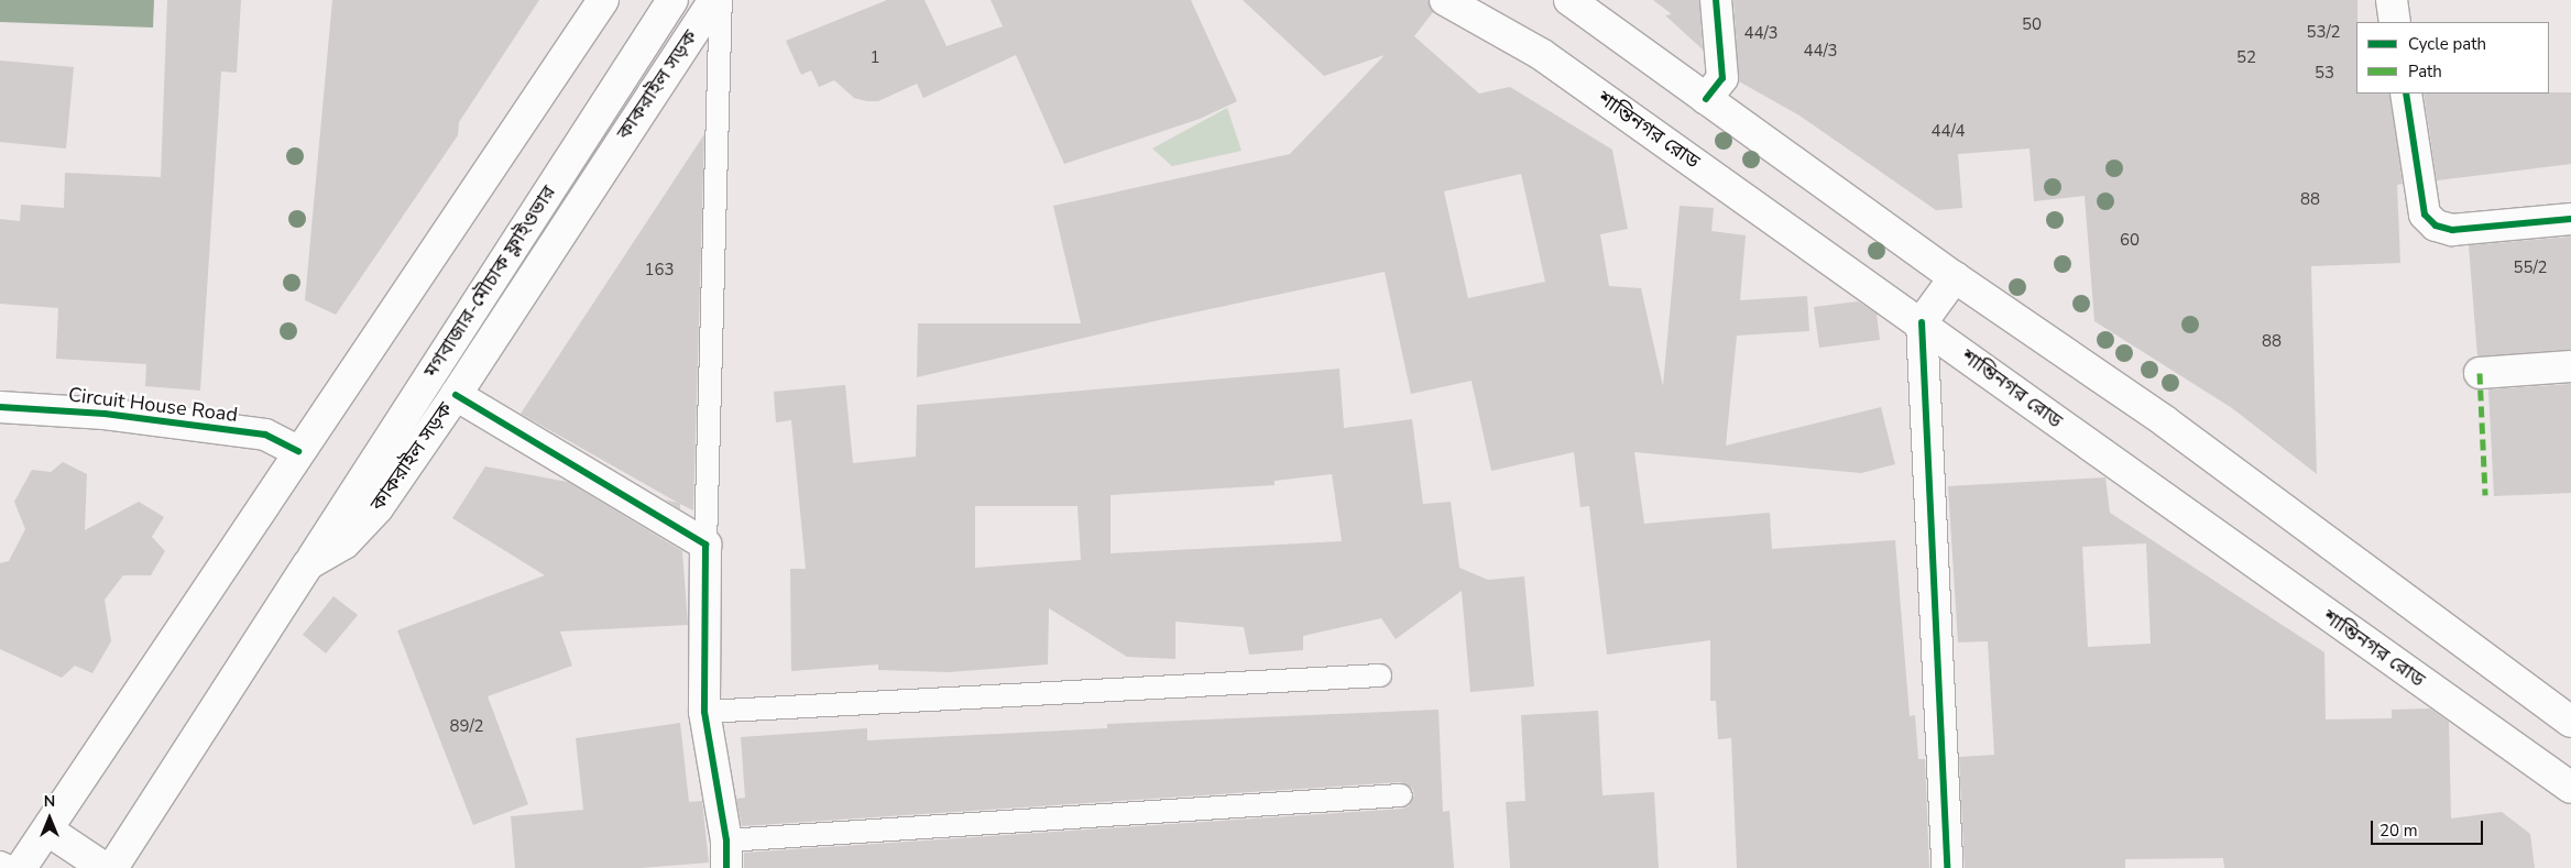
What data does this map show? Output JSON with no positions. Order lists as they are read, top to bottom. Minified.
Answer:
{"streets":{"main road":["কাকরাইল সড়ক","শান্তিনগর রোড","মগবাজার-মৌচাক ফ্লাইওভার","Circuit House Road"]},"crossings":[["কাকরাইল সড়ক","মগবাজার-মৌচাক ফ্লাইওভার"]],"house_numbers":["50","53/2","44/3","44/3","1","52","53","44/4","88","60","55/2","163","88","89/2"],"legend":["Cycle path","Path"],"scale_bar":"20 m","north":"top"}
